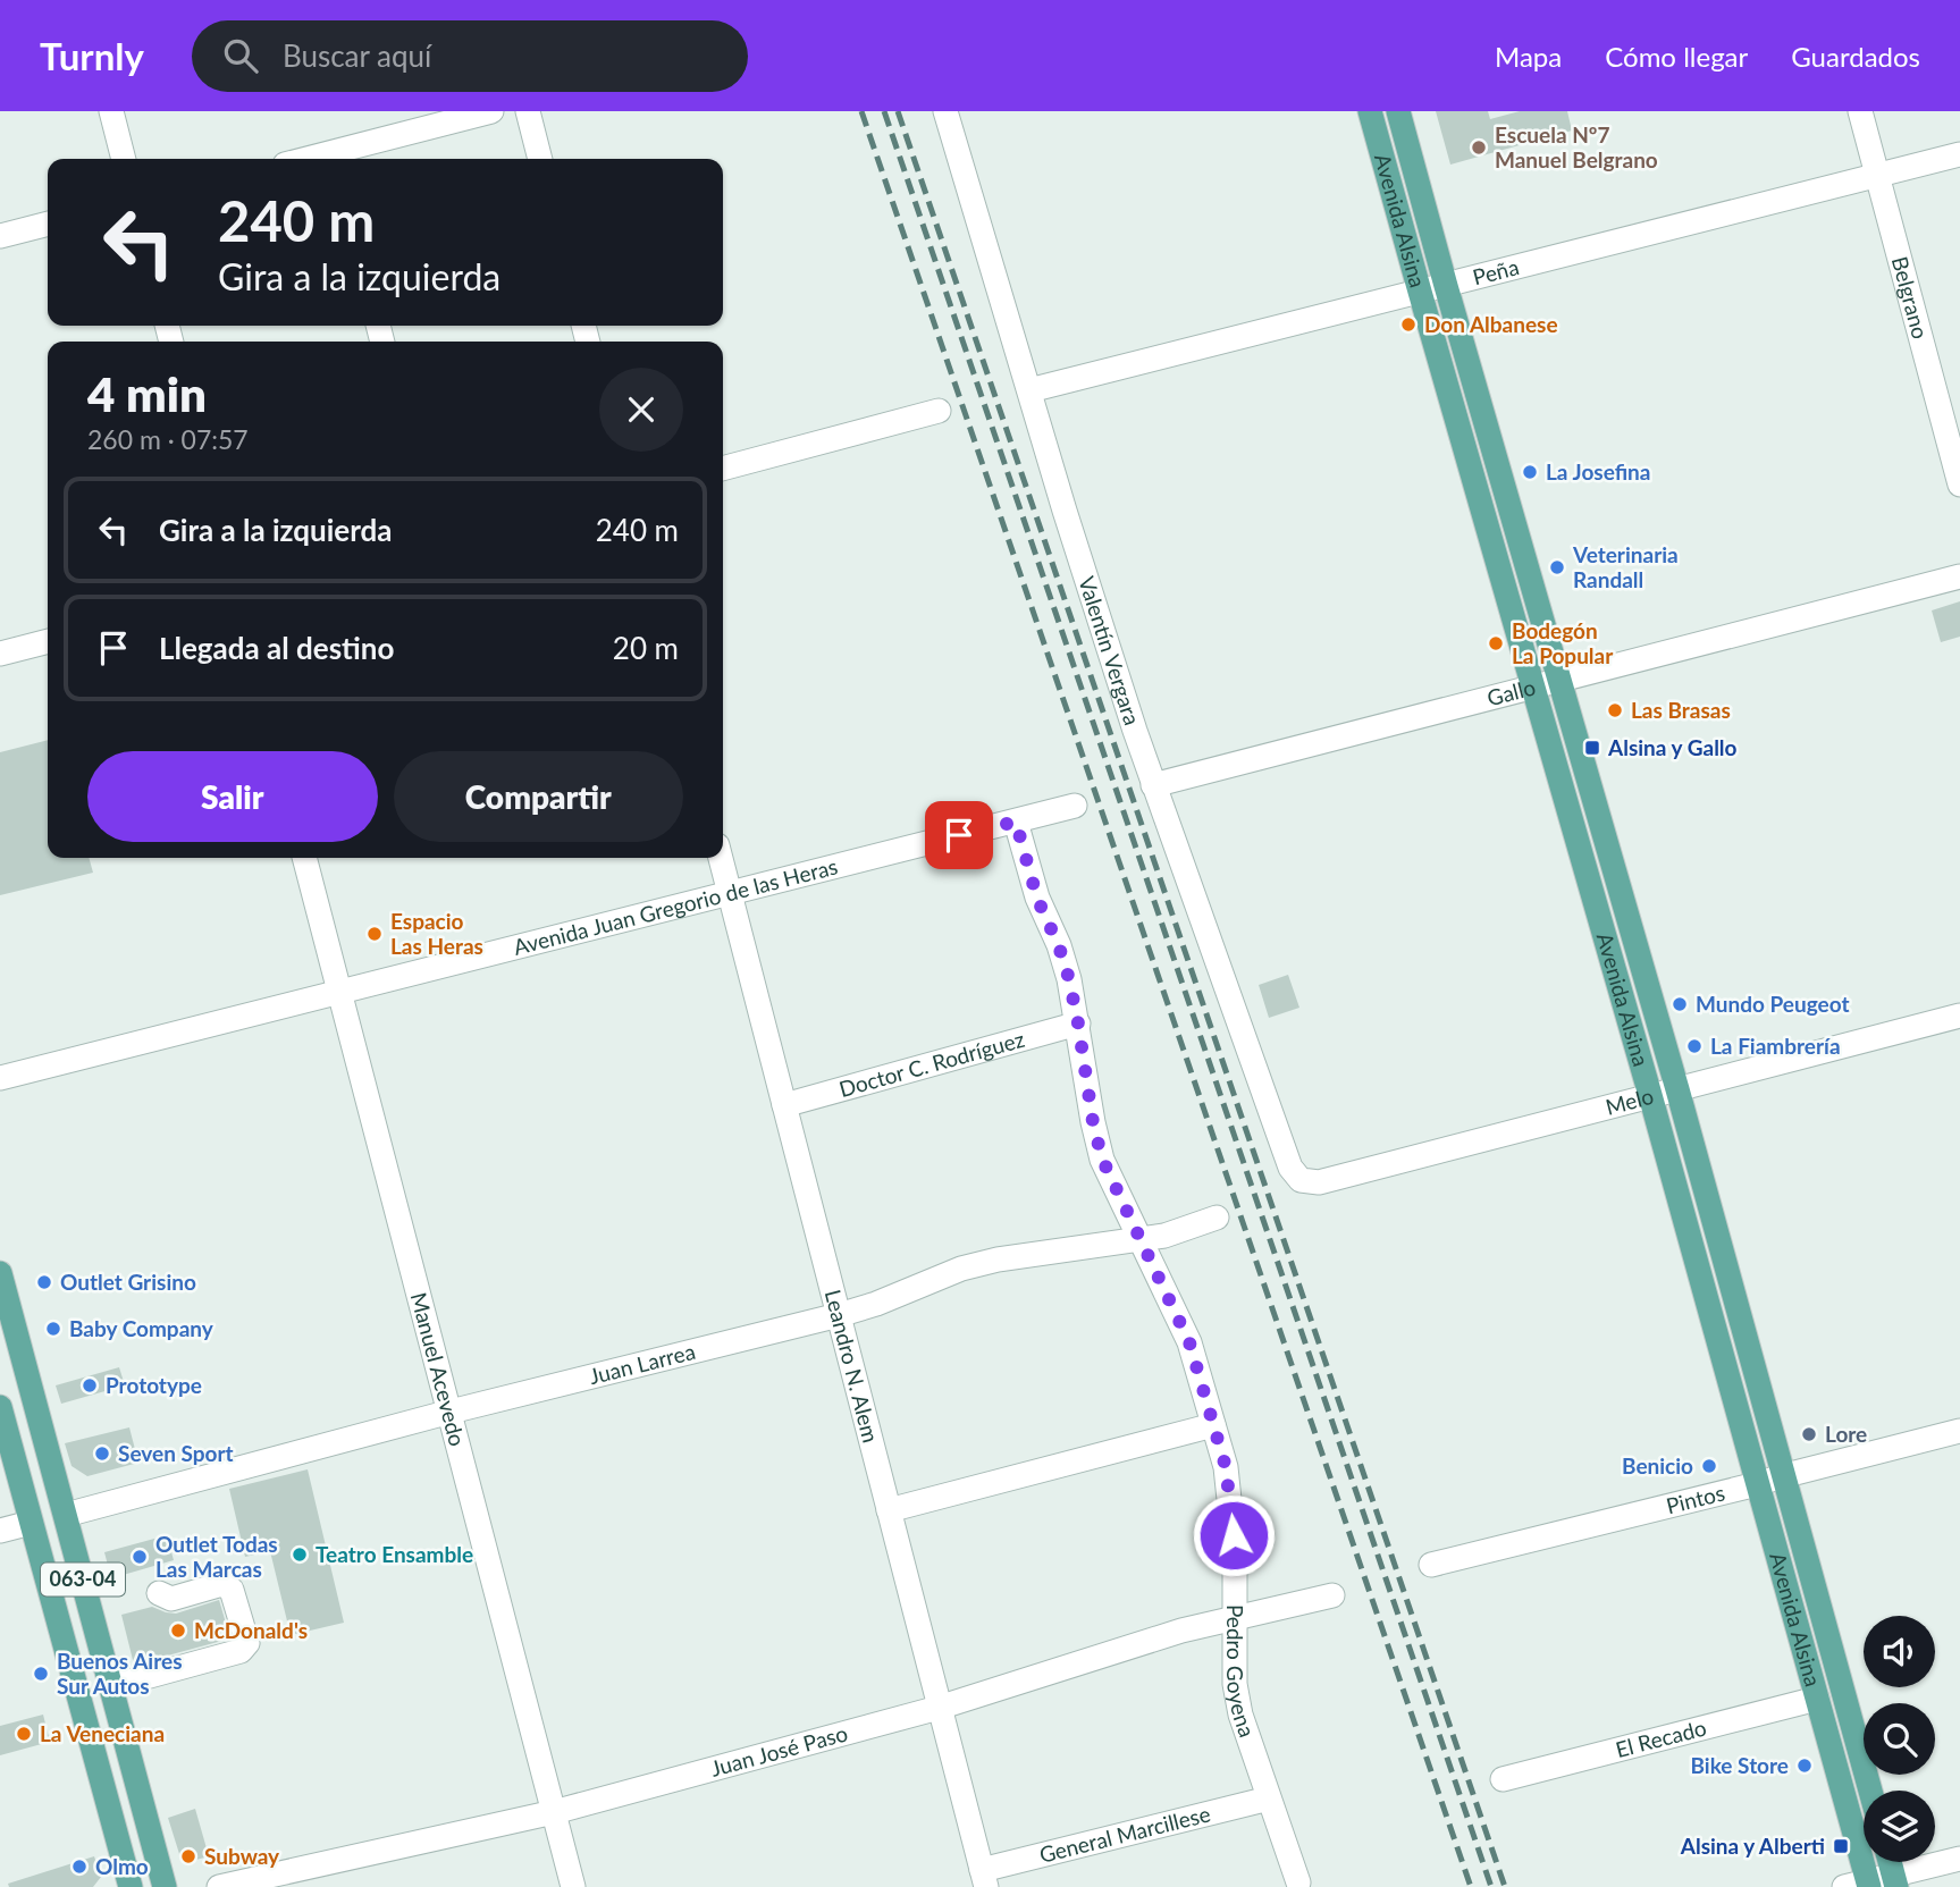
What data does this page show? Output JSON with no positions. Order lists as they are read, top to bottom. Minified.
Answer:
{"streets":{"main road":["Avenida Alsina","063-04"],"street":["Peña","Belgrano","Valentín Vergara","Gallo","Avenida Juan Gregorio de las Heras","Doctor C. Rodríguez","Melo","Juan Larrea","Leandro N. Alem","Manuel Acevedo","Pintos","Pedro Goyena","El Recado","Juan José Paso","General Marcillese"]},"crossings":[["Avenida Alsina","Peña"],["Avenida Alsina","Gallo"],["Avenida Alsina","Melo"],["Avenida Alsina","Pintos"],["Avenida Alsina","El Recado"],["Peña","Belgrano"],["Peña","Valentín Vergara"],["Valentín Vergara","Gallo"],["Valentín Vergara","Melo"],["Avenida Juan Gregorio de las Heras","Leandro N. Alem"],["Avenida Juan Gregorio de las Heras","Manuel Acevedo"],["Avenida Juan Gregorio de las Heras","Pedro Goyena"],["Doctor C. Rodríguez","Leandro N. Alem"],["Doctor C. Rodríguez","Pedro Goyena"],["Juan Larrea","Leandro N. Alem"],["Juan Larrea","Manuel Acevedo"],["Juan Larrea","063-04"],["Juan Larrea","Pedro Goyena"],["Leandro N. Alem","Juan José Paso"],["Leandro N. Alem","General Marcillese"],["Manuel Acevedo","Juan José Paso"],["Pedro Goyena","Juan José Paso"],["Pedro Goyena","General Marcillese"]],"places":{"other":["Escuela Nº7 Manuel Belgrano","Don Albanese","La Josefina","Veterinaria Randall","Bodegón La Popular","Las Brasas","Espacio Las Heras","Mundo Peugeot","La Fiambrería","Outlet Grisino","Baby Company","Prototype","Lore","Seven Sport","Benicio","Teatro Ensamble","Outlet Todas Las Marcas","McDonald's","Buenos Aires Sur Autos","La Veneciana","Bike Store","Subway","Olmo"],"transit":["Alsina y Gallo","Alsina y Alberti"]},"page":{"header":"Turnly","search":"Buscar aquí","nav":["Mapa","Cómo llegar","Guardados"],"turn":["240 m","Gira a la izquierda"],"heading":["4 min","260 m · 07:57"],"list":[{"name":"Gira a la izquierda","value":"240 m"},{"name":"Llegada al destino","value":"20 m"}],"buttons":["Salir","Compartir"]}}
